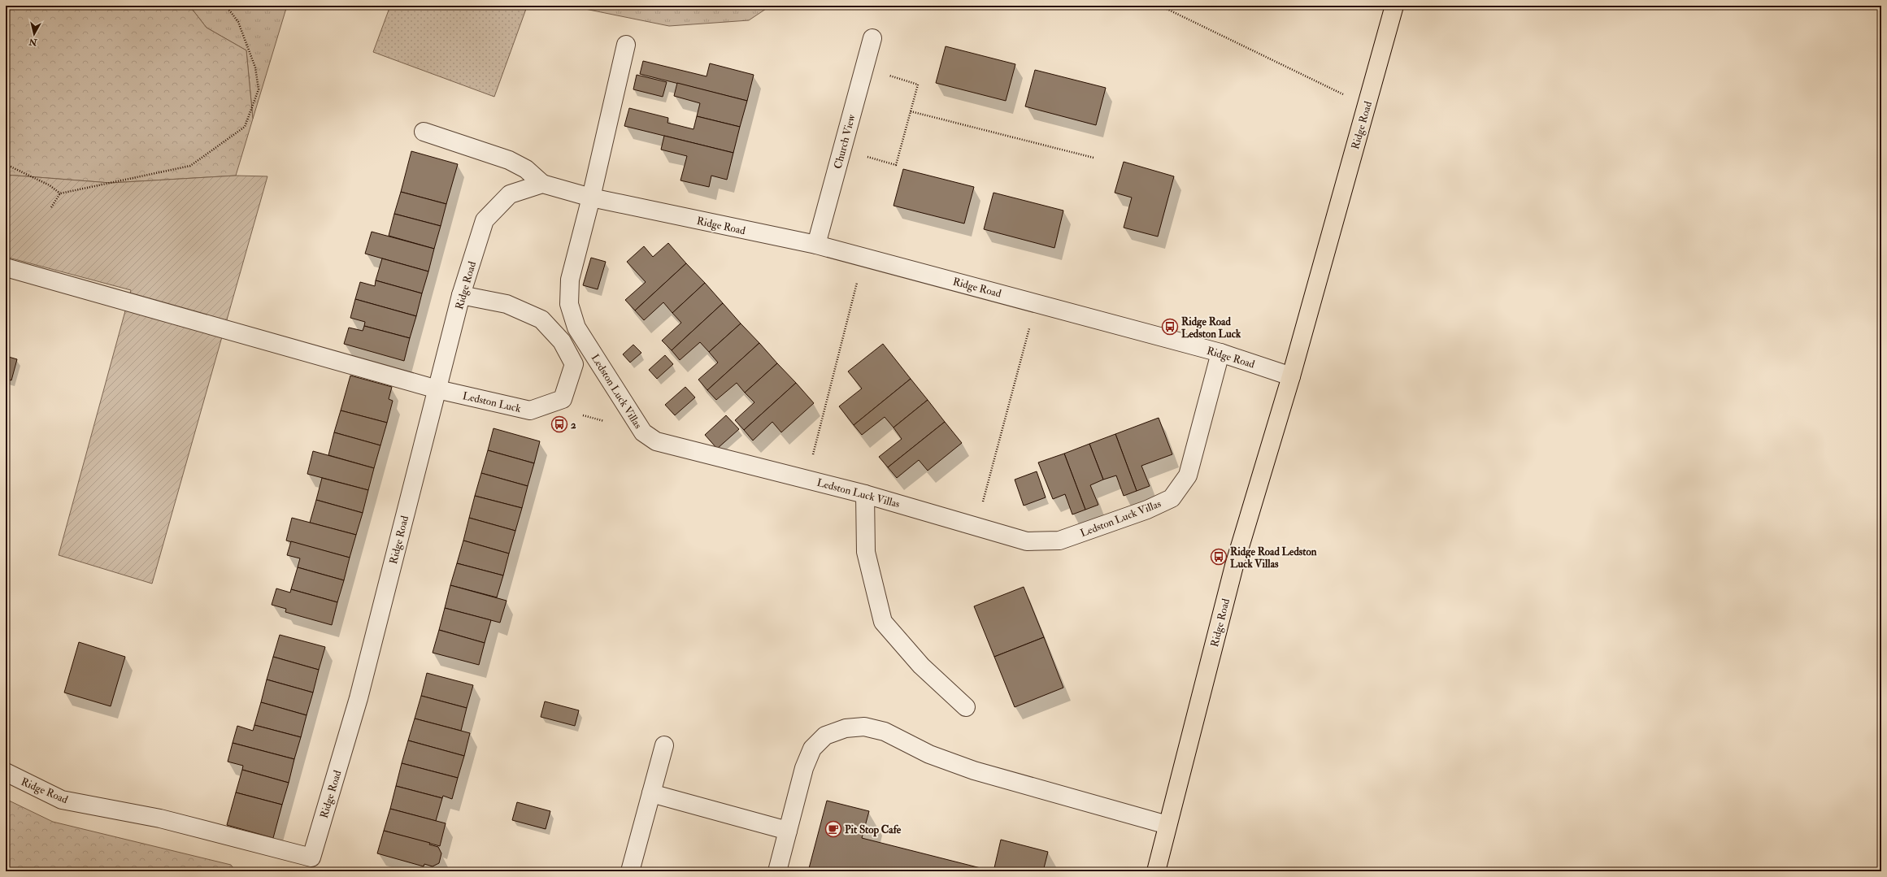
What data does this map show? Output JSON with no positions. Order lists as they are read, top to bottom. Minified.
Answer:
{"streets":{"main road":["Ridge Road"],"street":["Church View","Ledston Luck Villas","Ledston Luck"]},"crossings":[["Ridge Road","Church View"],["Ridge Road","Ledston Luck Villas"],["Ridge Road","Ledston Luck"]],"places":{"bus stop":["Ridge Road Ledston Luck","2","Ridge Road Ledston Luck Villas"],"cafe":["Pit Stop Cafe"]},"north":"bottom"}
